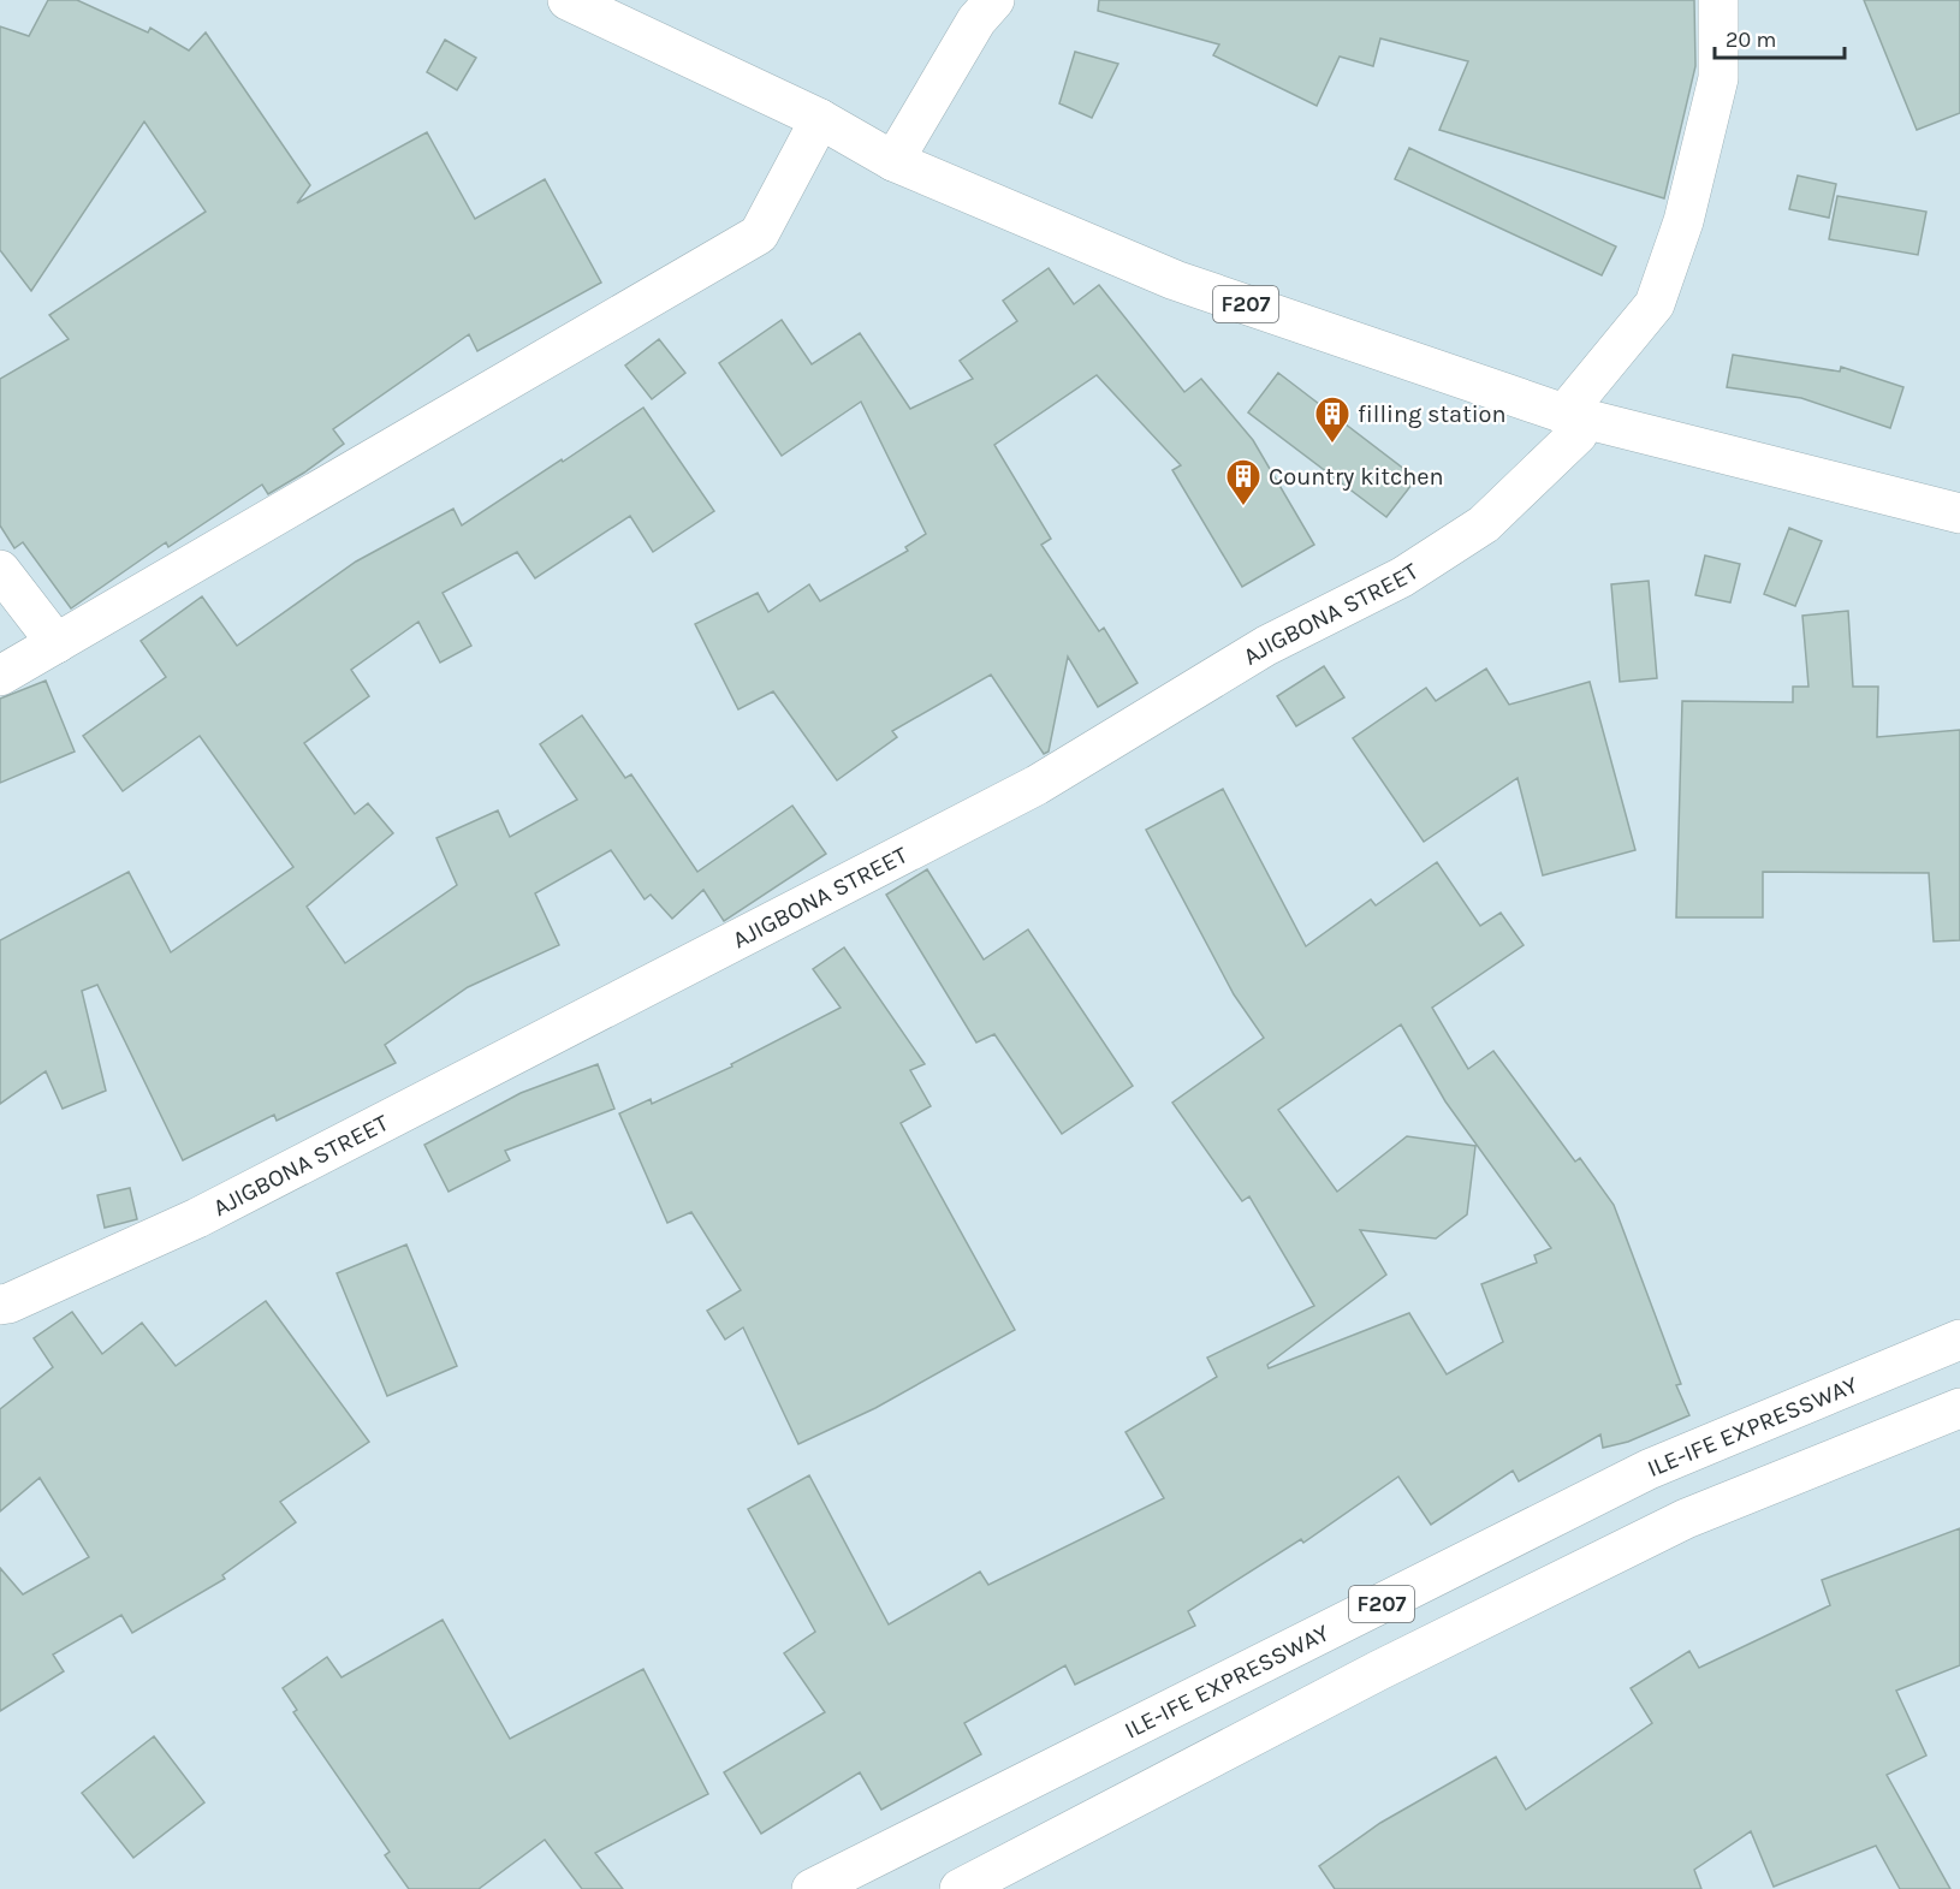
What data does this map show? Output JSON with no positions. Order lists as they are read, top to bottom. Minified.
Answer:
{"streets":{"main road":["F207","AJIGBONA STREET","ILE-IFE EXPRESSWAY"]},"crossings":[["F207","AJIGBONA STREET"]],"places":{"building":["filling station","Country kitchen"]},"scale_bar":"20 m"}
